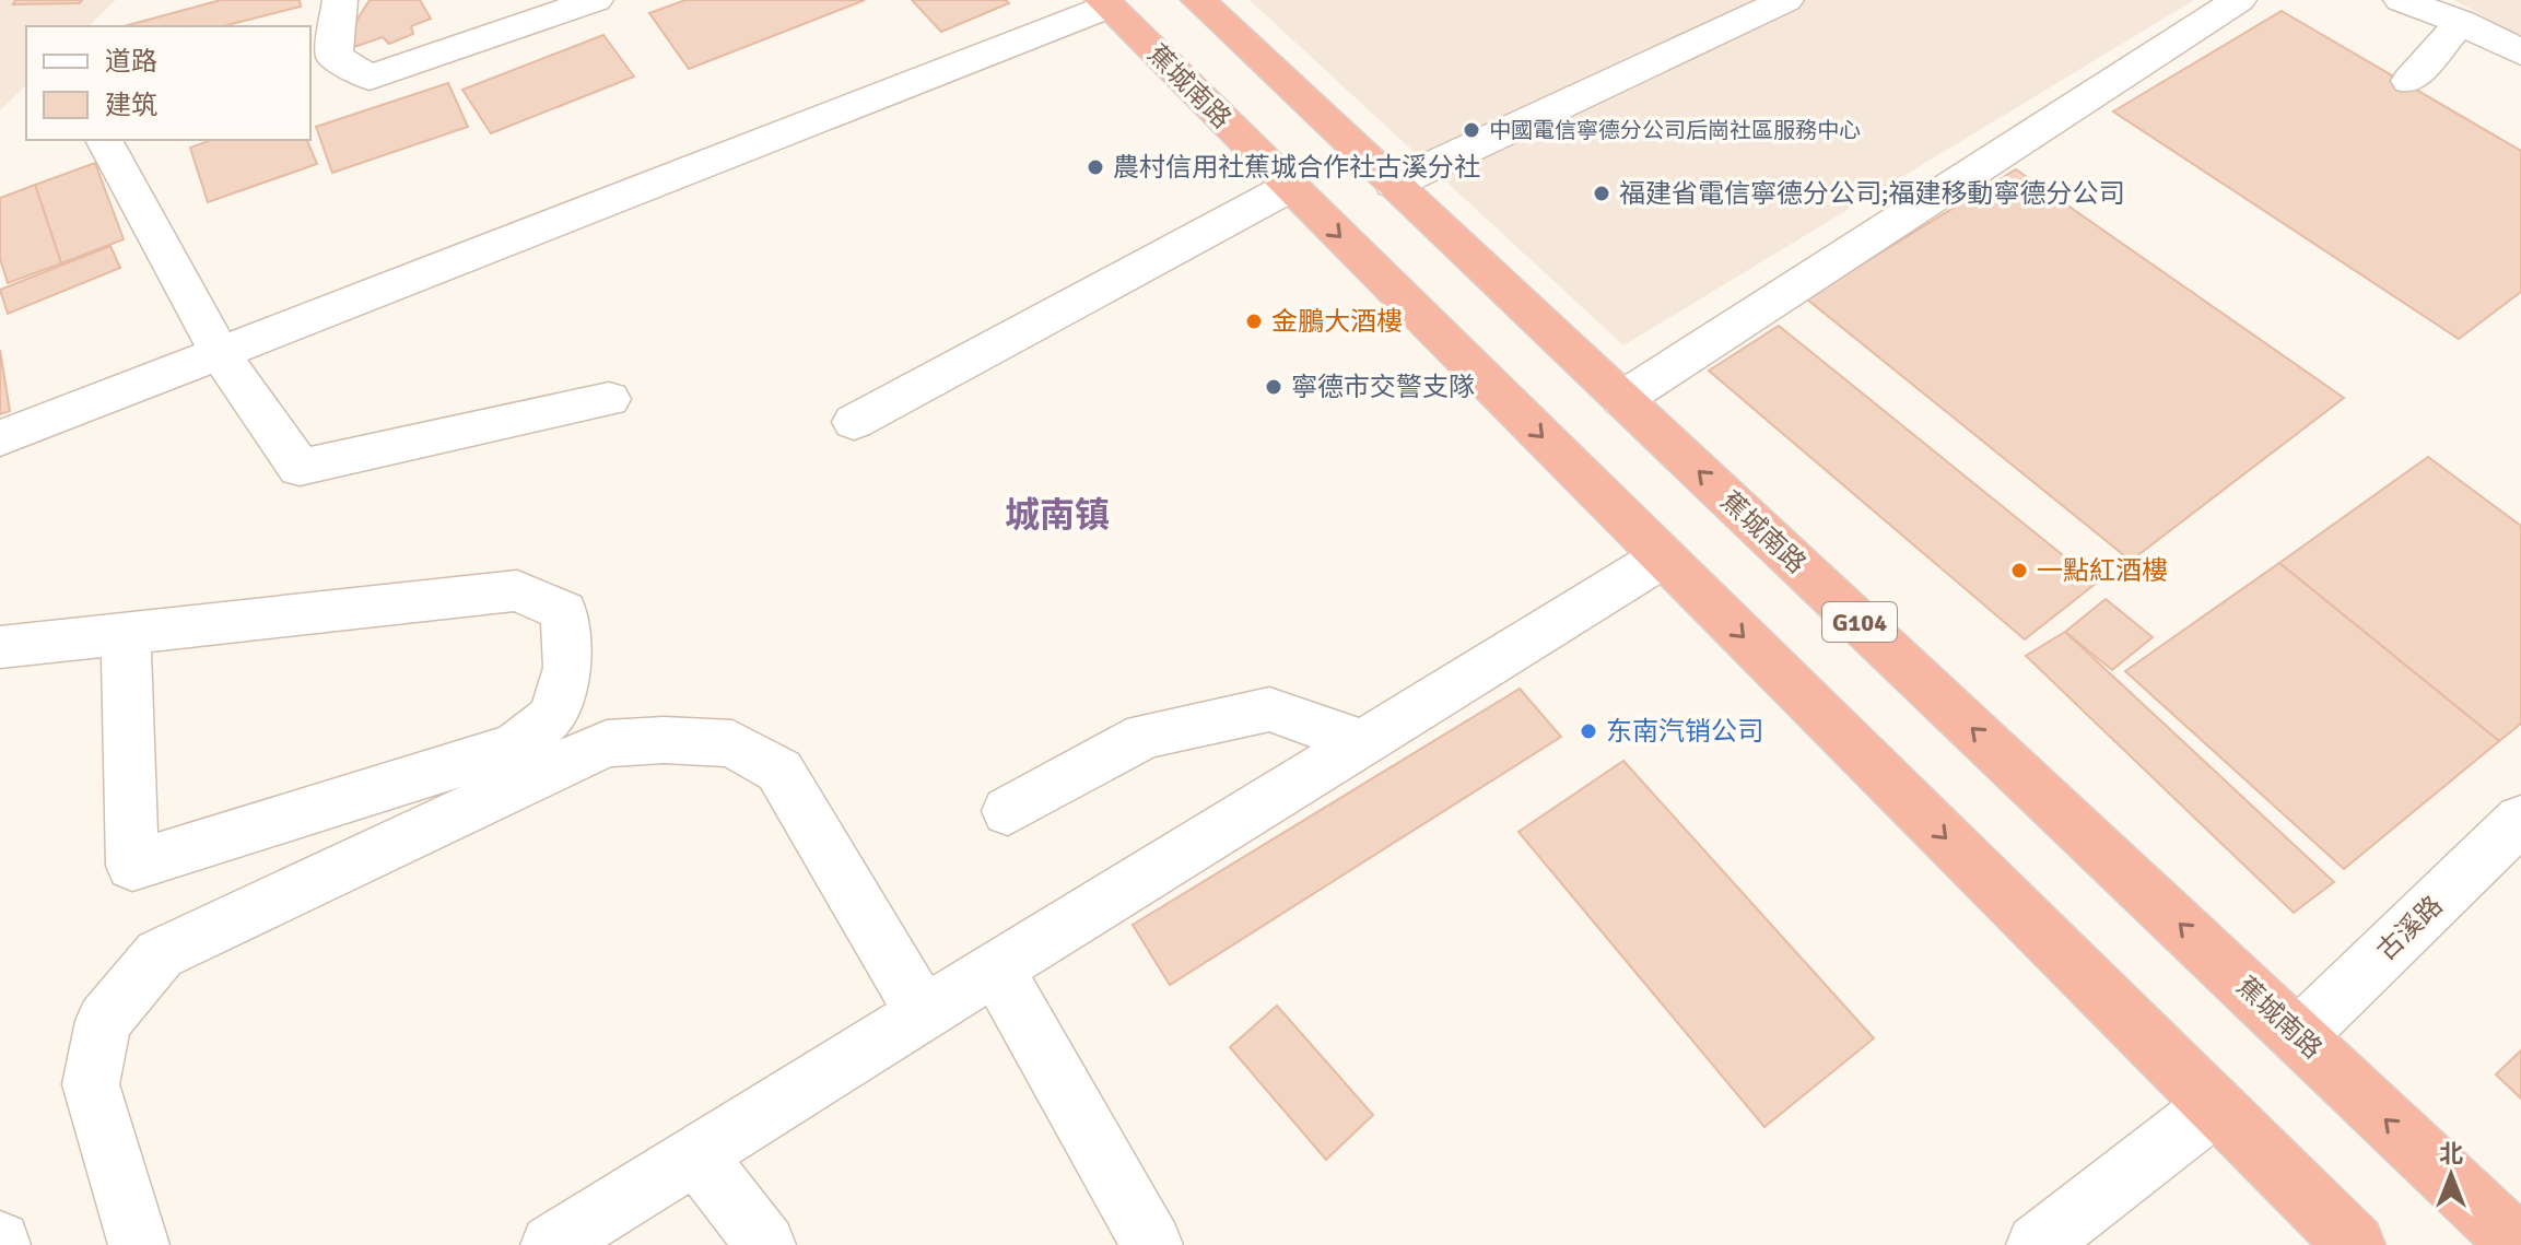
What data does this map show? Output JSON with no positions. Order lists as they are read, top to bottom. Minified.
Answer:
{"streets":{"highway":["蕉城南路","G104"],"street":["古溪路"]},"crossings":[["蕉城南路","古溪路"]],"districts":["城南镇"],"places":["中國電信寧德分公司后崗社區服務中心","農村信用社蕉城合作社古溪分社","福建省電信寧德分公司;福建移動寧德分公司","金鵬大酒樓","寧德市交警支隊","一點紅酒樓","东南汽销公司"],"legend":["道路","建筑"],"north":"top"}
